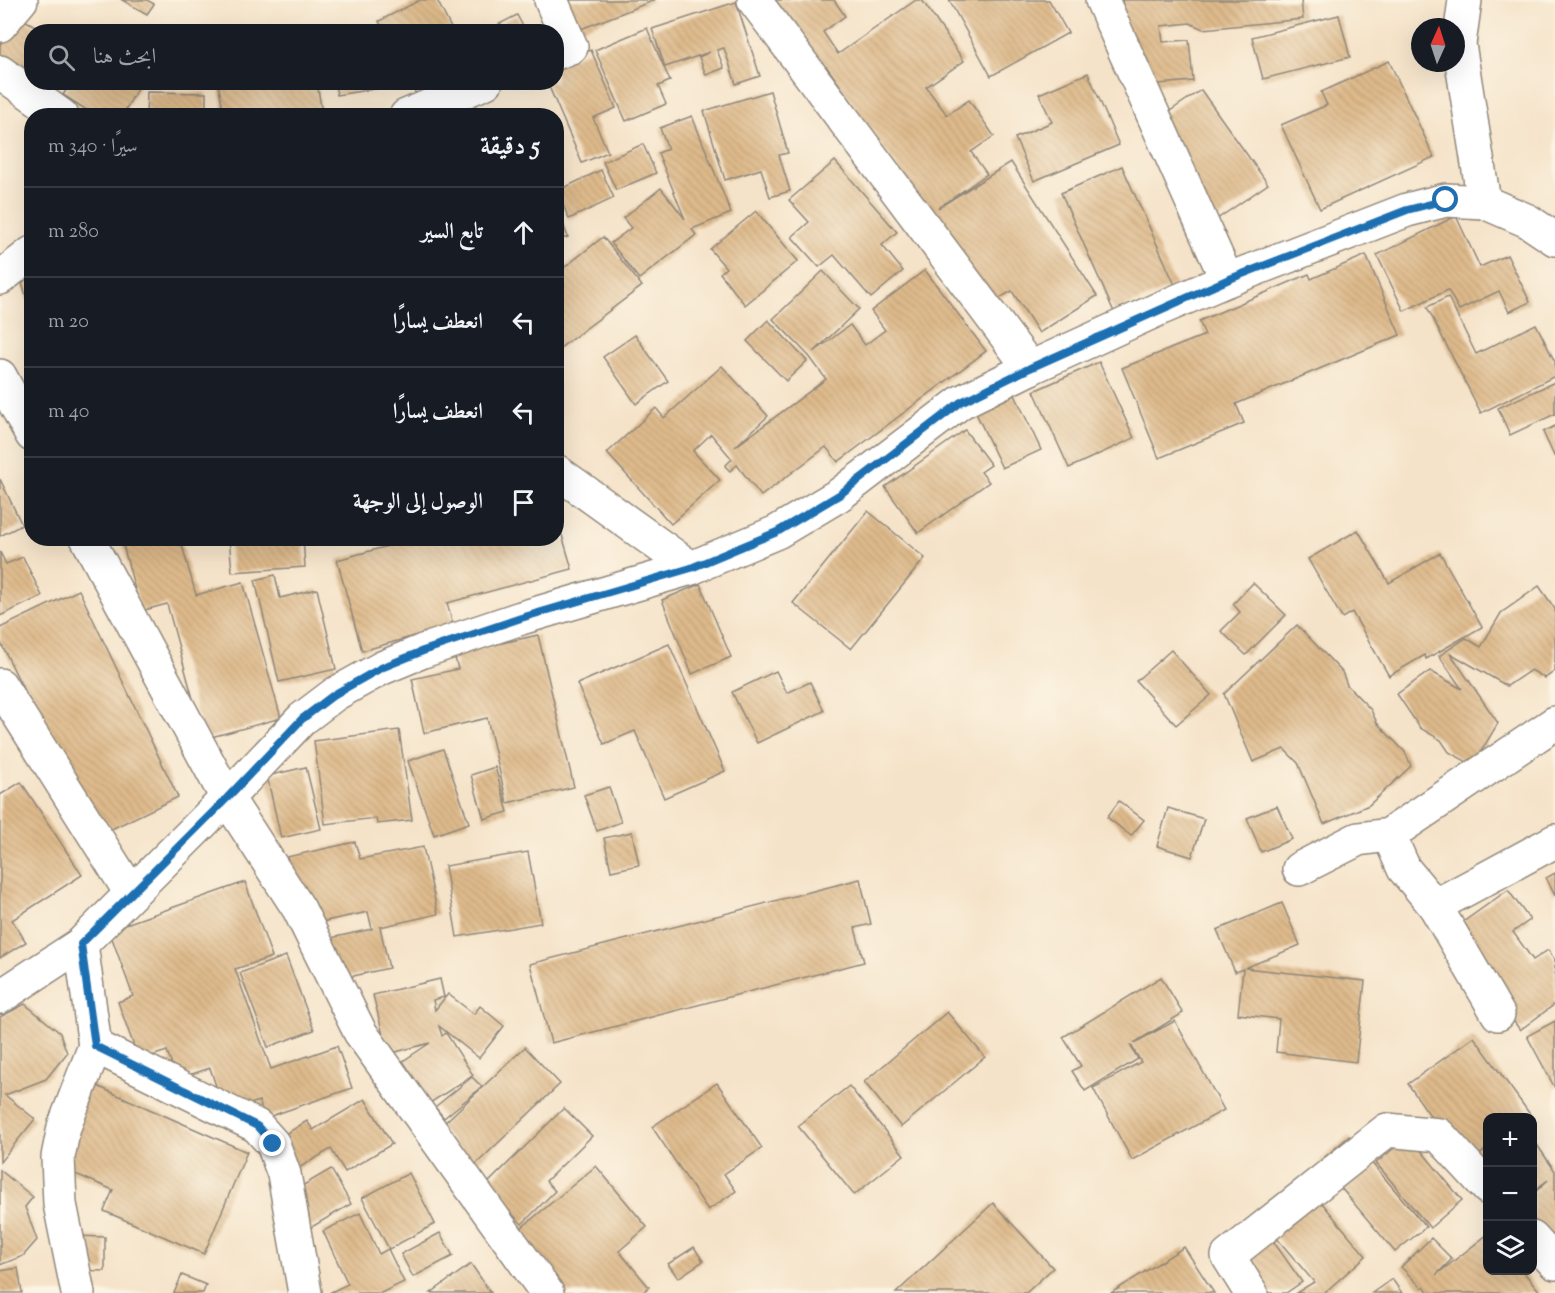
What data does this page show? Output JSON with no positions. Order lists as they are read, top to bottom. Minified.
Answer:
{"north":"top","page":{"search":"ابحث هنا","heading":["5 دقيقة","سيرًا · 340 m"],"list":[["تابع السير","280 m"],["انعطف يسارًا","20 m"],["انعطف يسارًا","40 m"],"الوصول إلى الوجهة"],"map_buttons":["+","−"]}}
